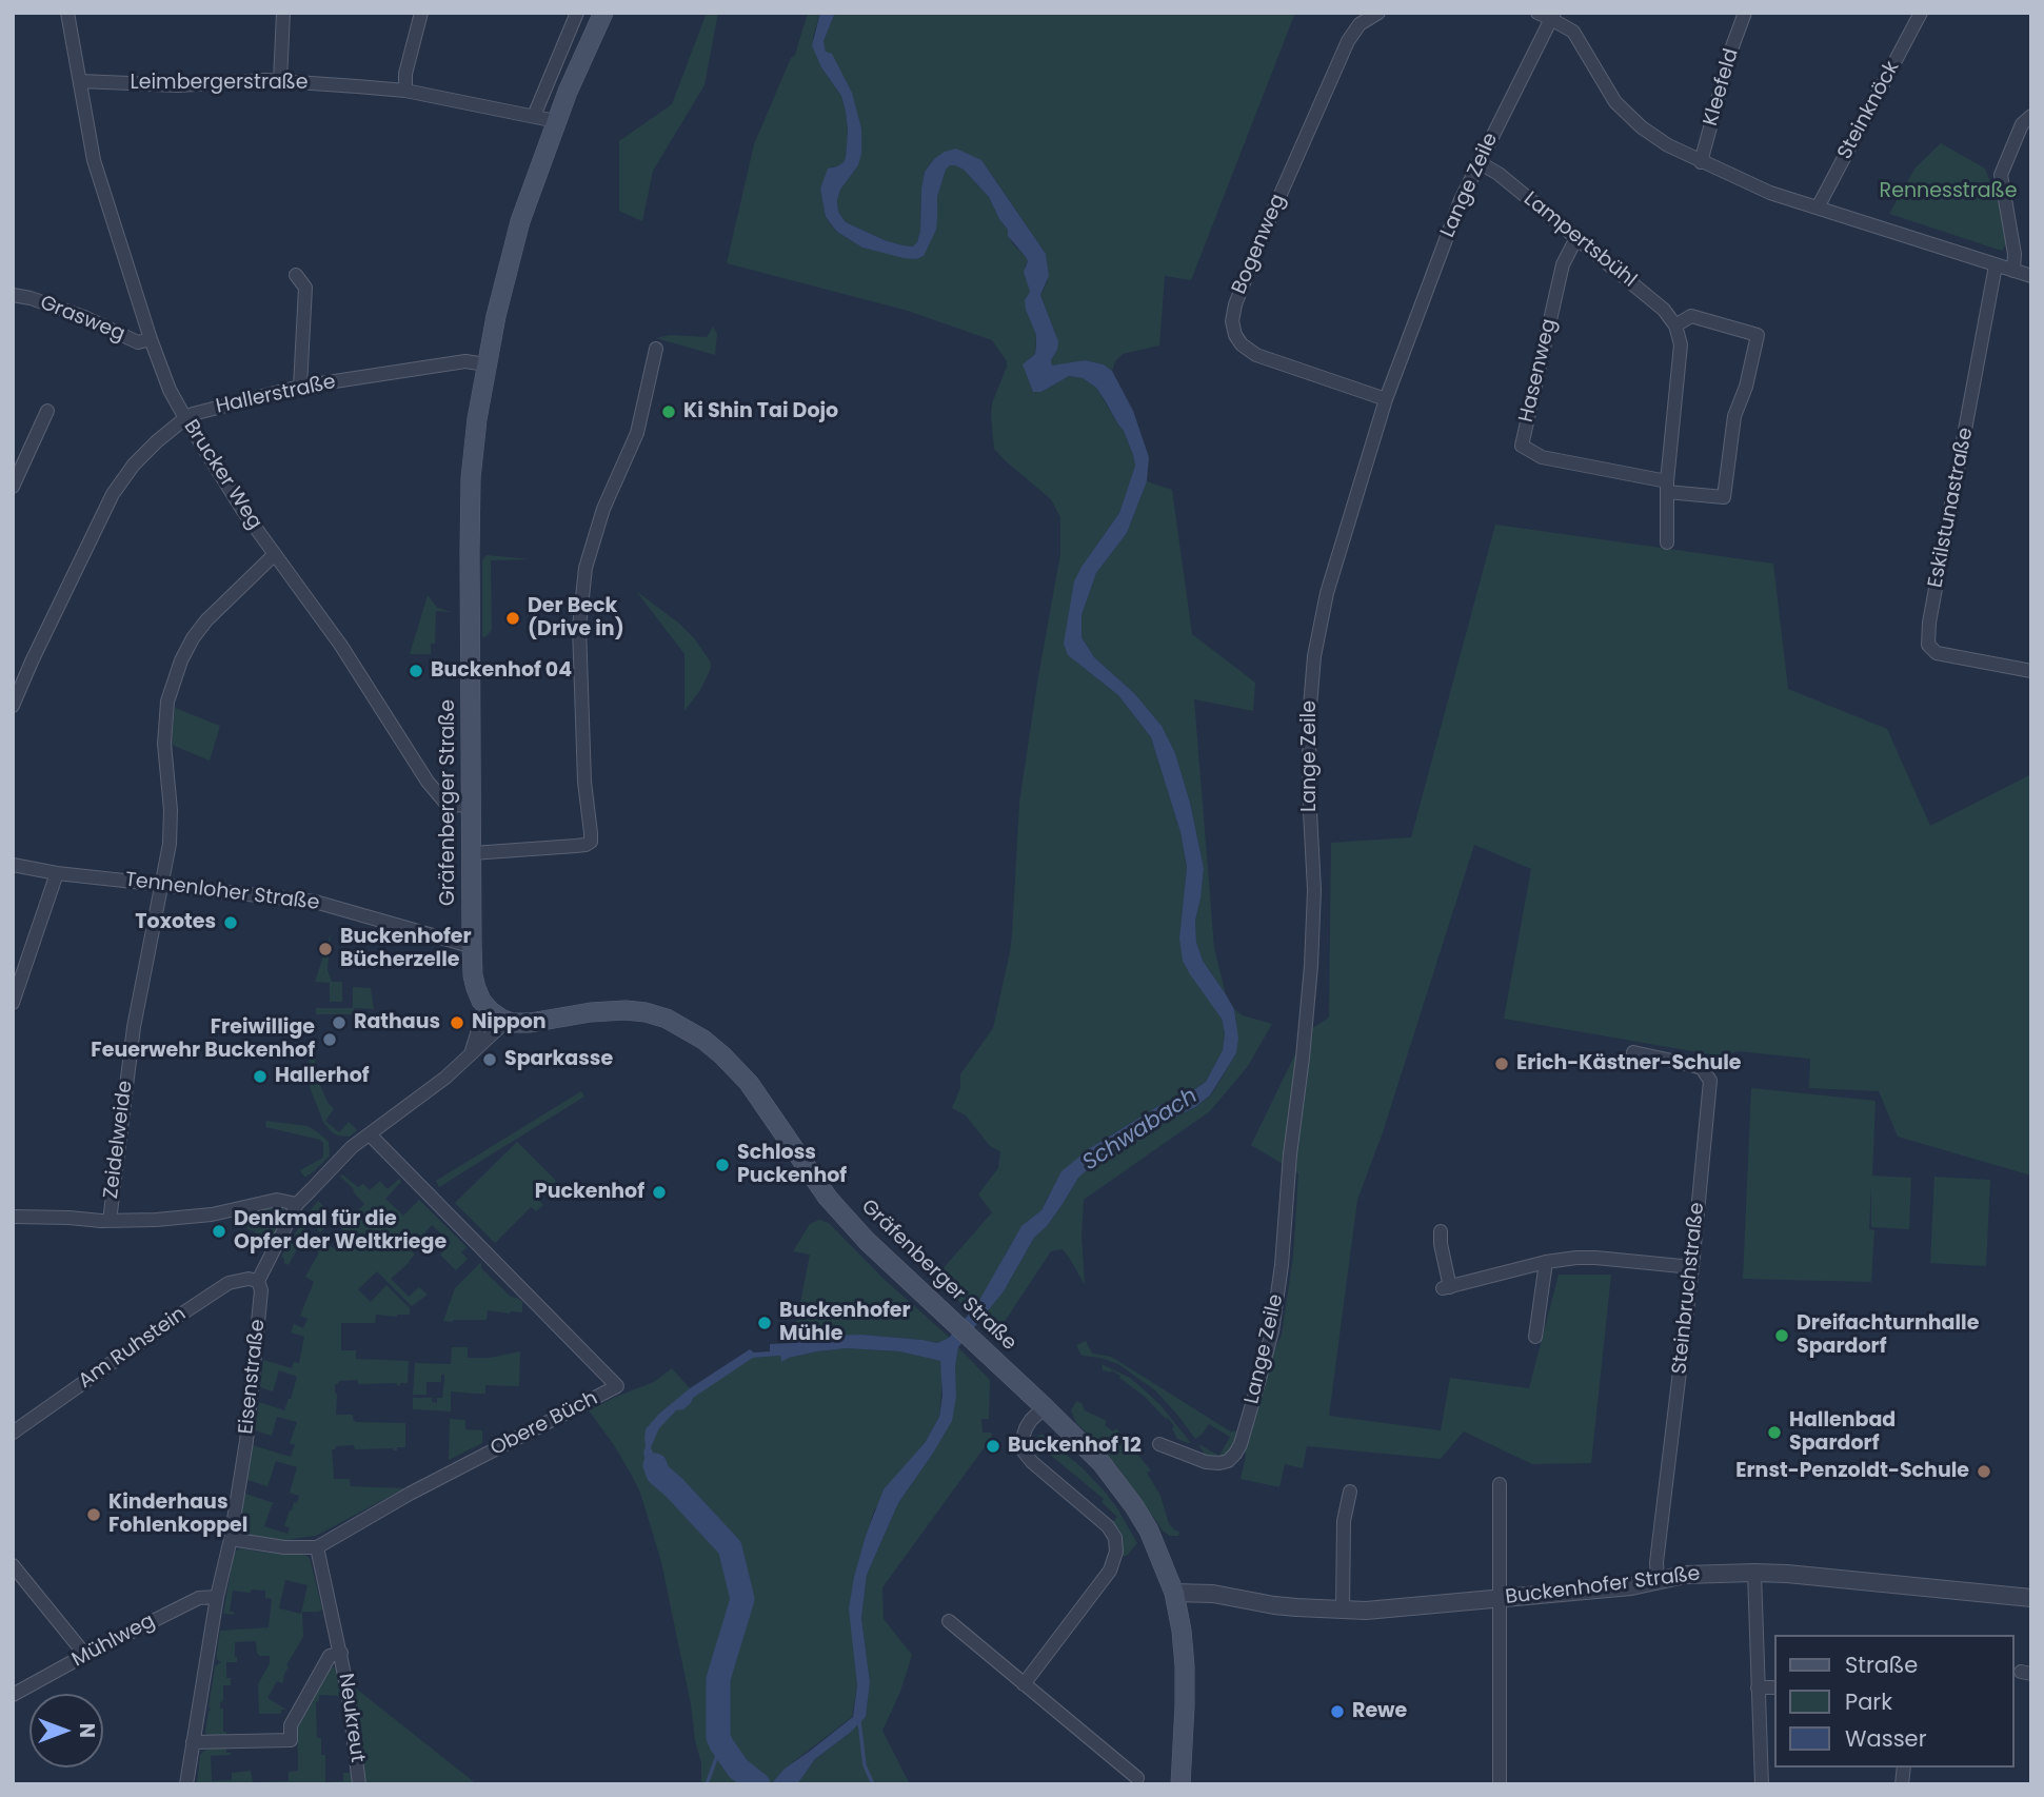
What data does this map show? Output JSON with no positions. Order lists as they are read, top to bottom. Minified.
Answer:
{"streets":{"main road":["Gräfenberger Straße"],"street":["Leimbergerstraße","Kleefeld","Steinknöck","Lange Zeile","Lampertsbühl","Bogenweg","Grasweg","Hasenweg","Hallerstraße","Brucker Weg","Eskilstunastraße","Tennenloher Straße","Zeidelweide","Steinbruchstraße","Am Ruhstein","Eisenstraße","Obere Büch","Buckenhofer Straße","Mühlweg","Neukreut"]},"crossings":[["Leimbergerstraße","Brucker Weg"],["Leimbergerstraße","Gräfenberger Straße"],["Lange Zeile","Lampertsbühl"],["Lange Zeile","Bogenweg"],["Lampertsbühl","Hasenweg"],["Grasweg","Brucker Weg"],["Hallerstraße","Brucker Weg"],["Hallerstraße","Gräfenberger Straße"],["Brucker Weg","Gräfenberger Straße"],["Brucker Weg","Zeidelweide"],["Gräfenberger Straße","Tennenloher Straße"],["Gräfenberger Straße","Eisenstraße"],["Gräfenberger Straße","Buckenhofer Straße"],["Tennenloher Straße","Zeidelweide"],["Steinbruchstraße","Buckenhofer Straße"],["Am Ruhstein","Eisenstraße"],["Eisenstraße","Obere Büch"],["Eisenstraße","Mühlweg"],["Eisenstraße","Neukreut"],["Obere Büch","Neukreut"]],"water":["Schwabach"],"parks":["Rennesstraße"],"places":["Ki Shin Tai Dojo","Der Beck (Drive in)","Buckenhof 04","Toxotes","Buckenhofer Bücherzelle","Rathaus","Nippon","Freiwillige Feuerwehr Buckenhof","Sparkasse","Erich-Kästner-Schule","Hallerhof","Schloss Puckenhof","Puckenhof","Denkmal für die Opfer der Weltkriege","Buckenhofer Mühle","Dreifachturnhalle Spardorf","Hallenbad Spardorf","Buckenhof 12","Ernst-Penzoldt-Schule","Kinderhaus Fohlenkoppel","Rewe"],"legend":["Straße","Park","Wasser"],"north":"right"}
